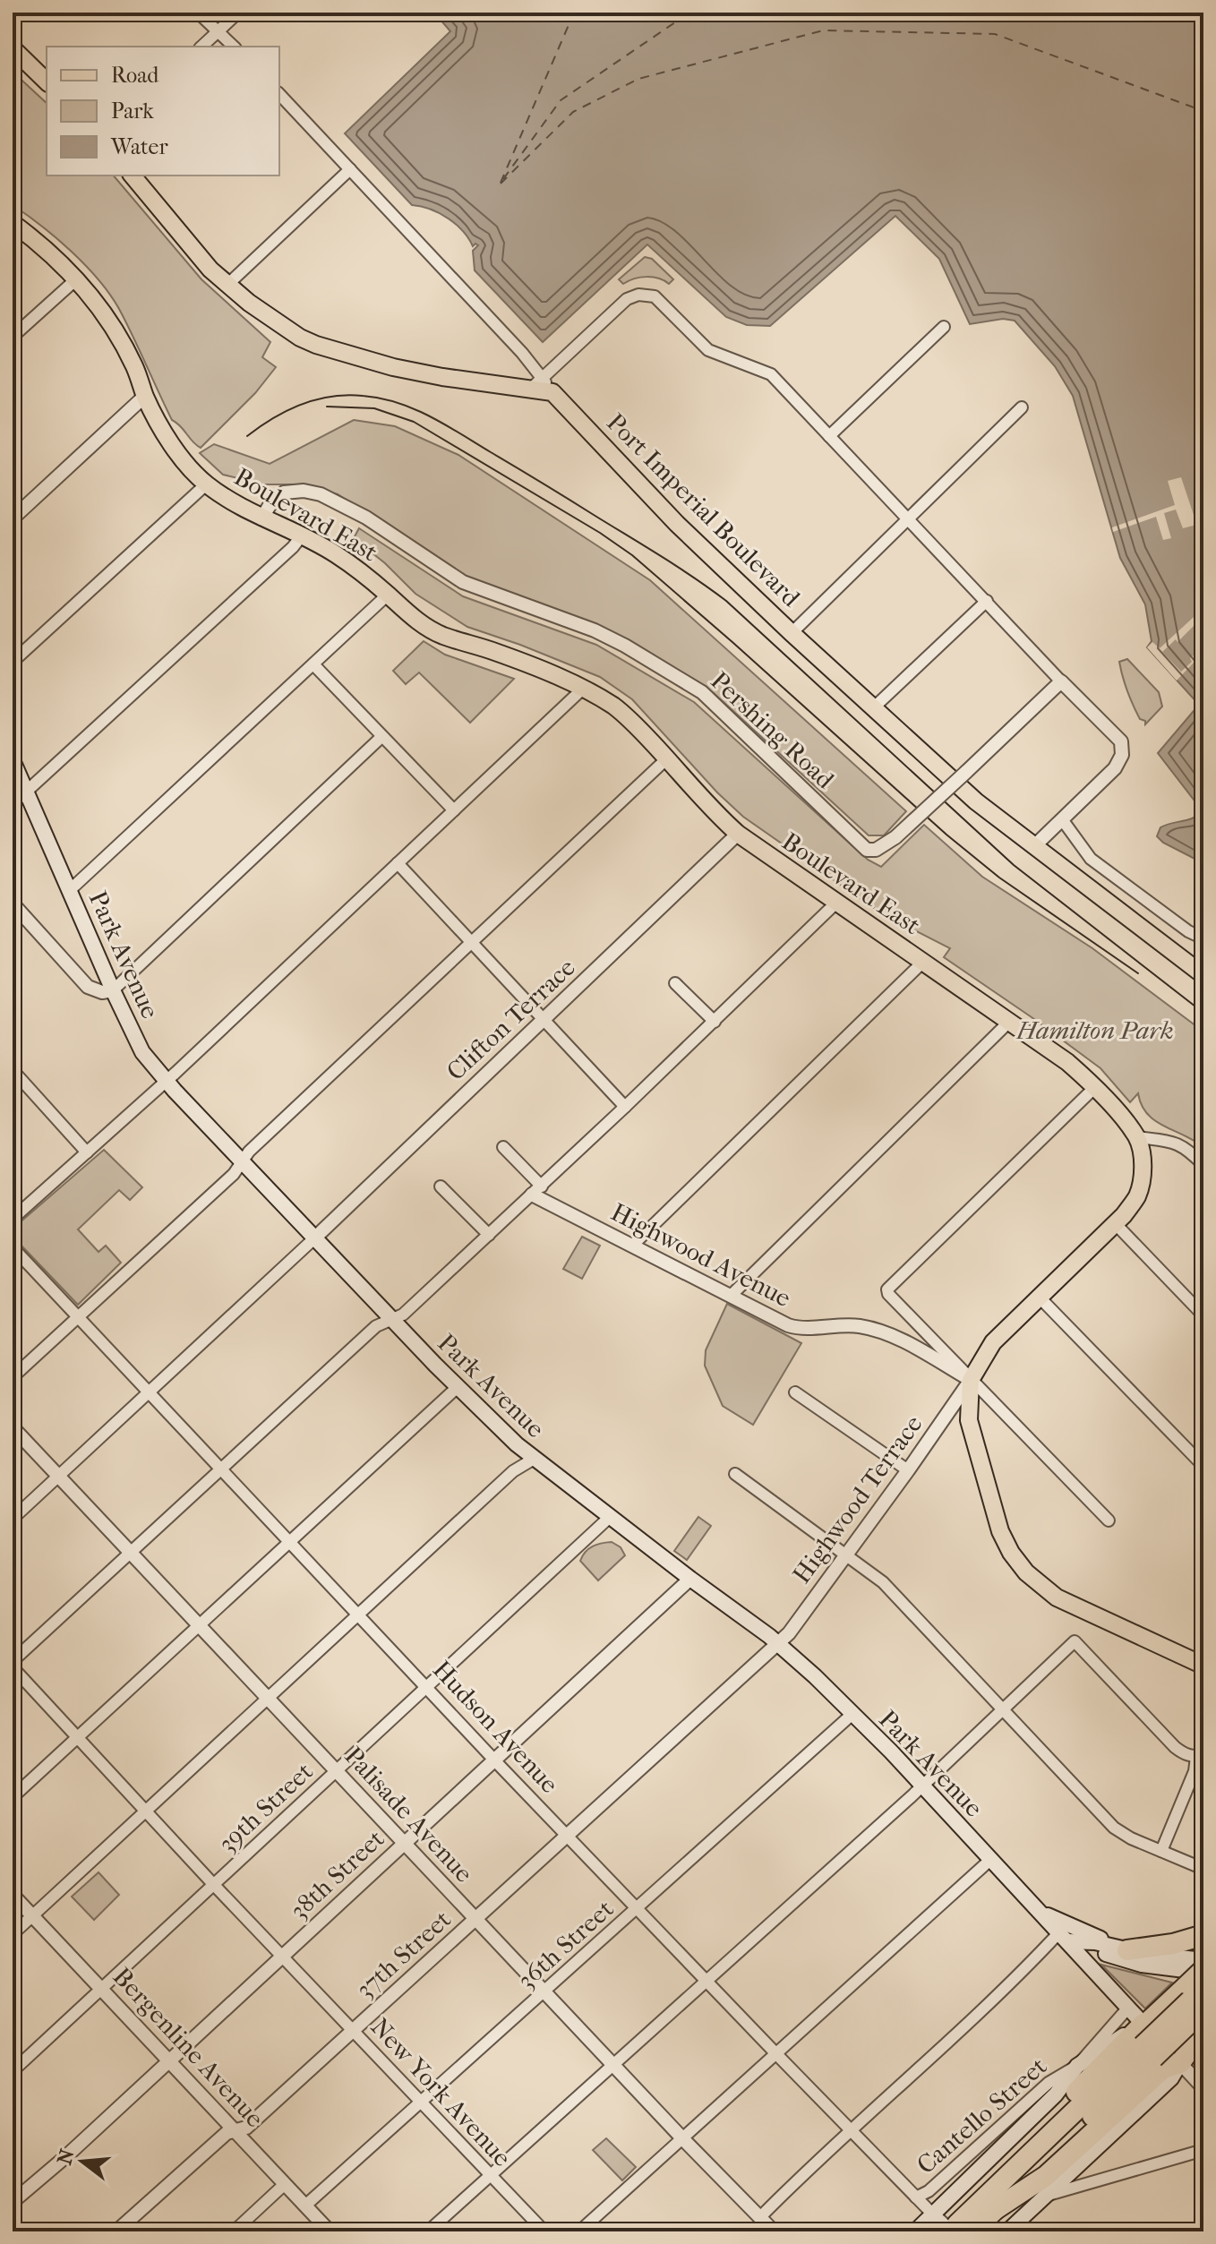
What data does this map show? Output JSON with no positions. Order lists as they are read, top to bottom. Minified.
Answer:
{"streets":{"main road":["Port Imperial Boulevard","Boulevard East","Park Avenue","Cantello Street"],"street":["Pershing Road","Clifton Terrace","Highwood Avenue","Highwood Terrace","Hudson Avenue","39th Street","Palisade Avenue","38th Street","36th Street","37th Street","Bergenline Avenue","New York Avenue"]},"crossings":[["Boulevard East","Pershing Road"],["Boulevard East","Clifton Terrace"],["Park Avenue","Clifton Terrace"],["Park Avenue","Highwood Terrace"],["Park Avenue","39th Street"],["Park Avenue","38th Street"],["Park Avenue","36th Street"],["Park Avenue","37th Street"],["Park Avenue","Cantello Street"],["Highwood Avenue","Highwood Terrace"],["Highwood Terrace","37th Street"],["Hudson Avenue","39th Street"],["Hudson Avenue","38th Street"],["Hudson Avenue","36th Street"],["Hudson Avenue","37th Street"],["Hudson Avenue","Cantello Street"],["39th Street","Palisade Avenue"],["39th Street","Bergenline Avenue"],["39th Street","New York Avenue"],["Palisade Avenue","38th Street"],["Palisade Avenue","36th Street"],["Palisade Avenue","37th Street"],["38th Street","Bergenline Avenue"],["38th Street","New York Avenue"],["36th Street","Bergenline Avenue"],["36th Street","New York Avenue"],["37th Street","Bergenline Avenue"],["37th Street","New York Avenue"]],"parks":["Hamilton Park"],"legend":["Road","Park","Water"],"north":"left"}
